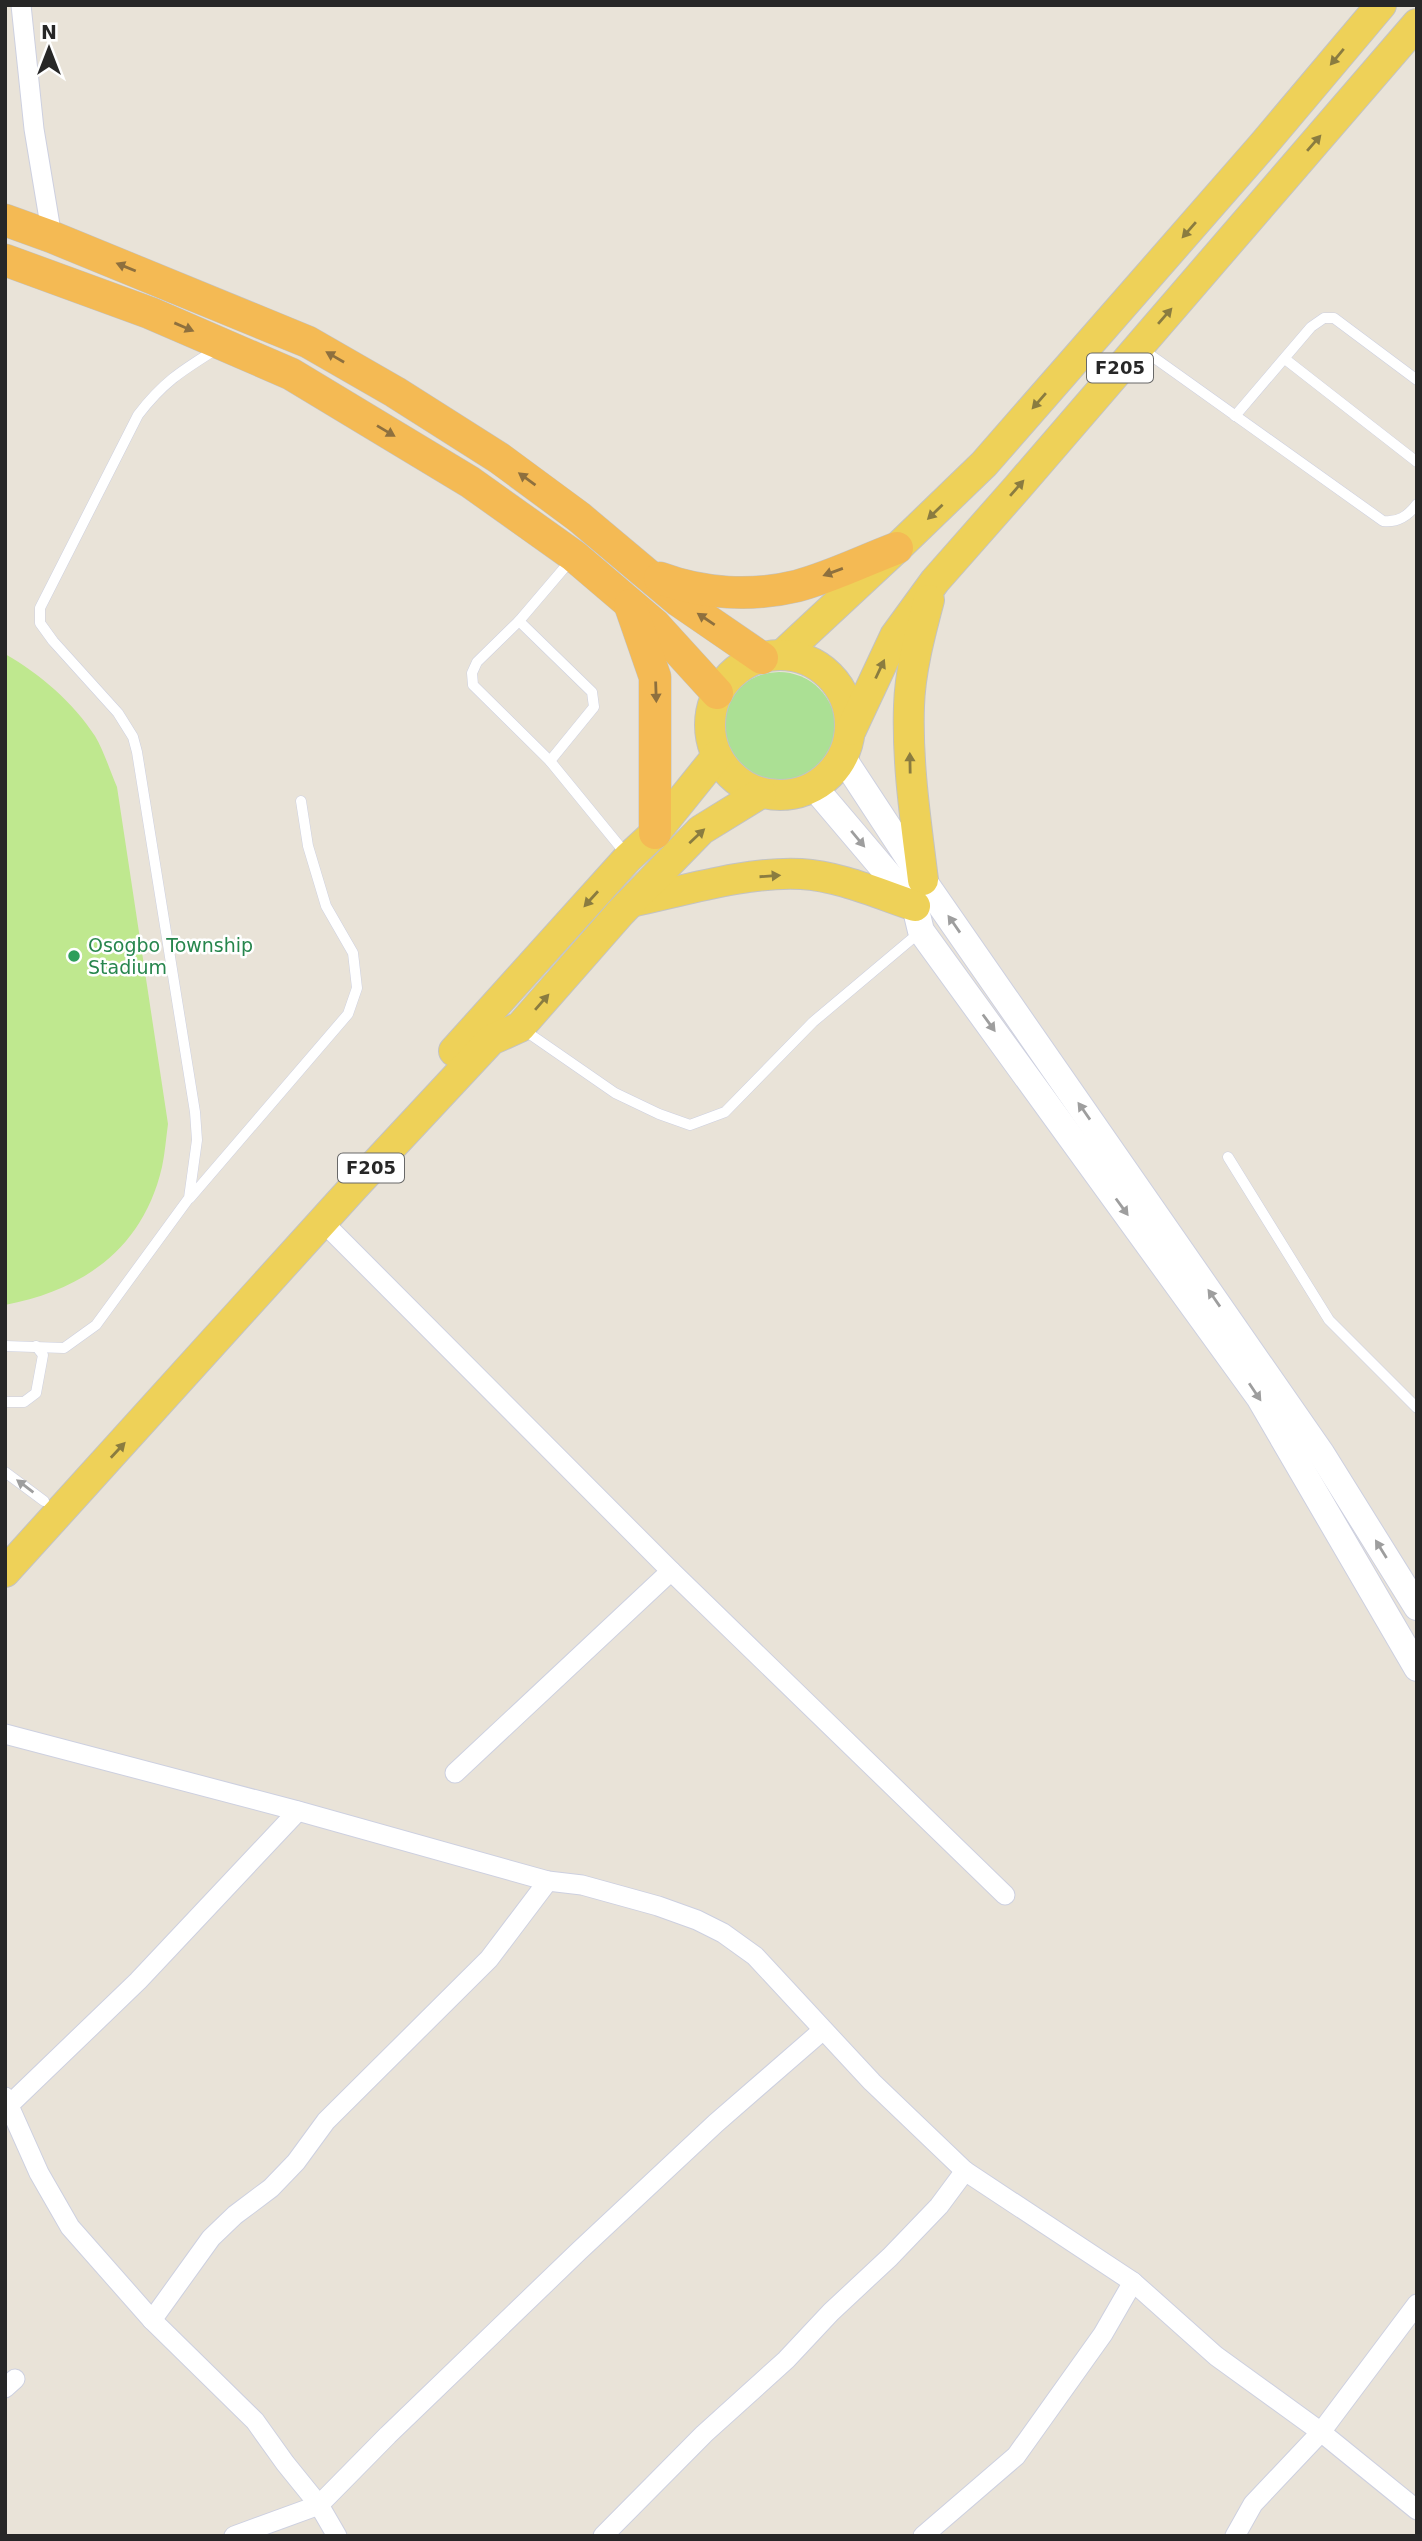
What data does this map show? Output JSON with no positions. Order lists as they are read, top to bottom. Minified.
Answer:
{"streets":{"main road":["F205"]},"places":["Osogbo Township Stadium"],"north":"top"}
